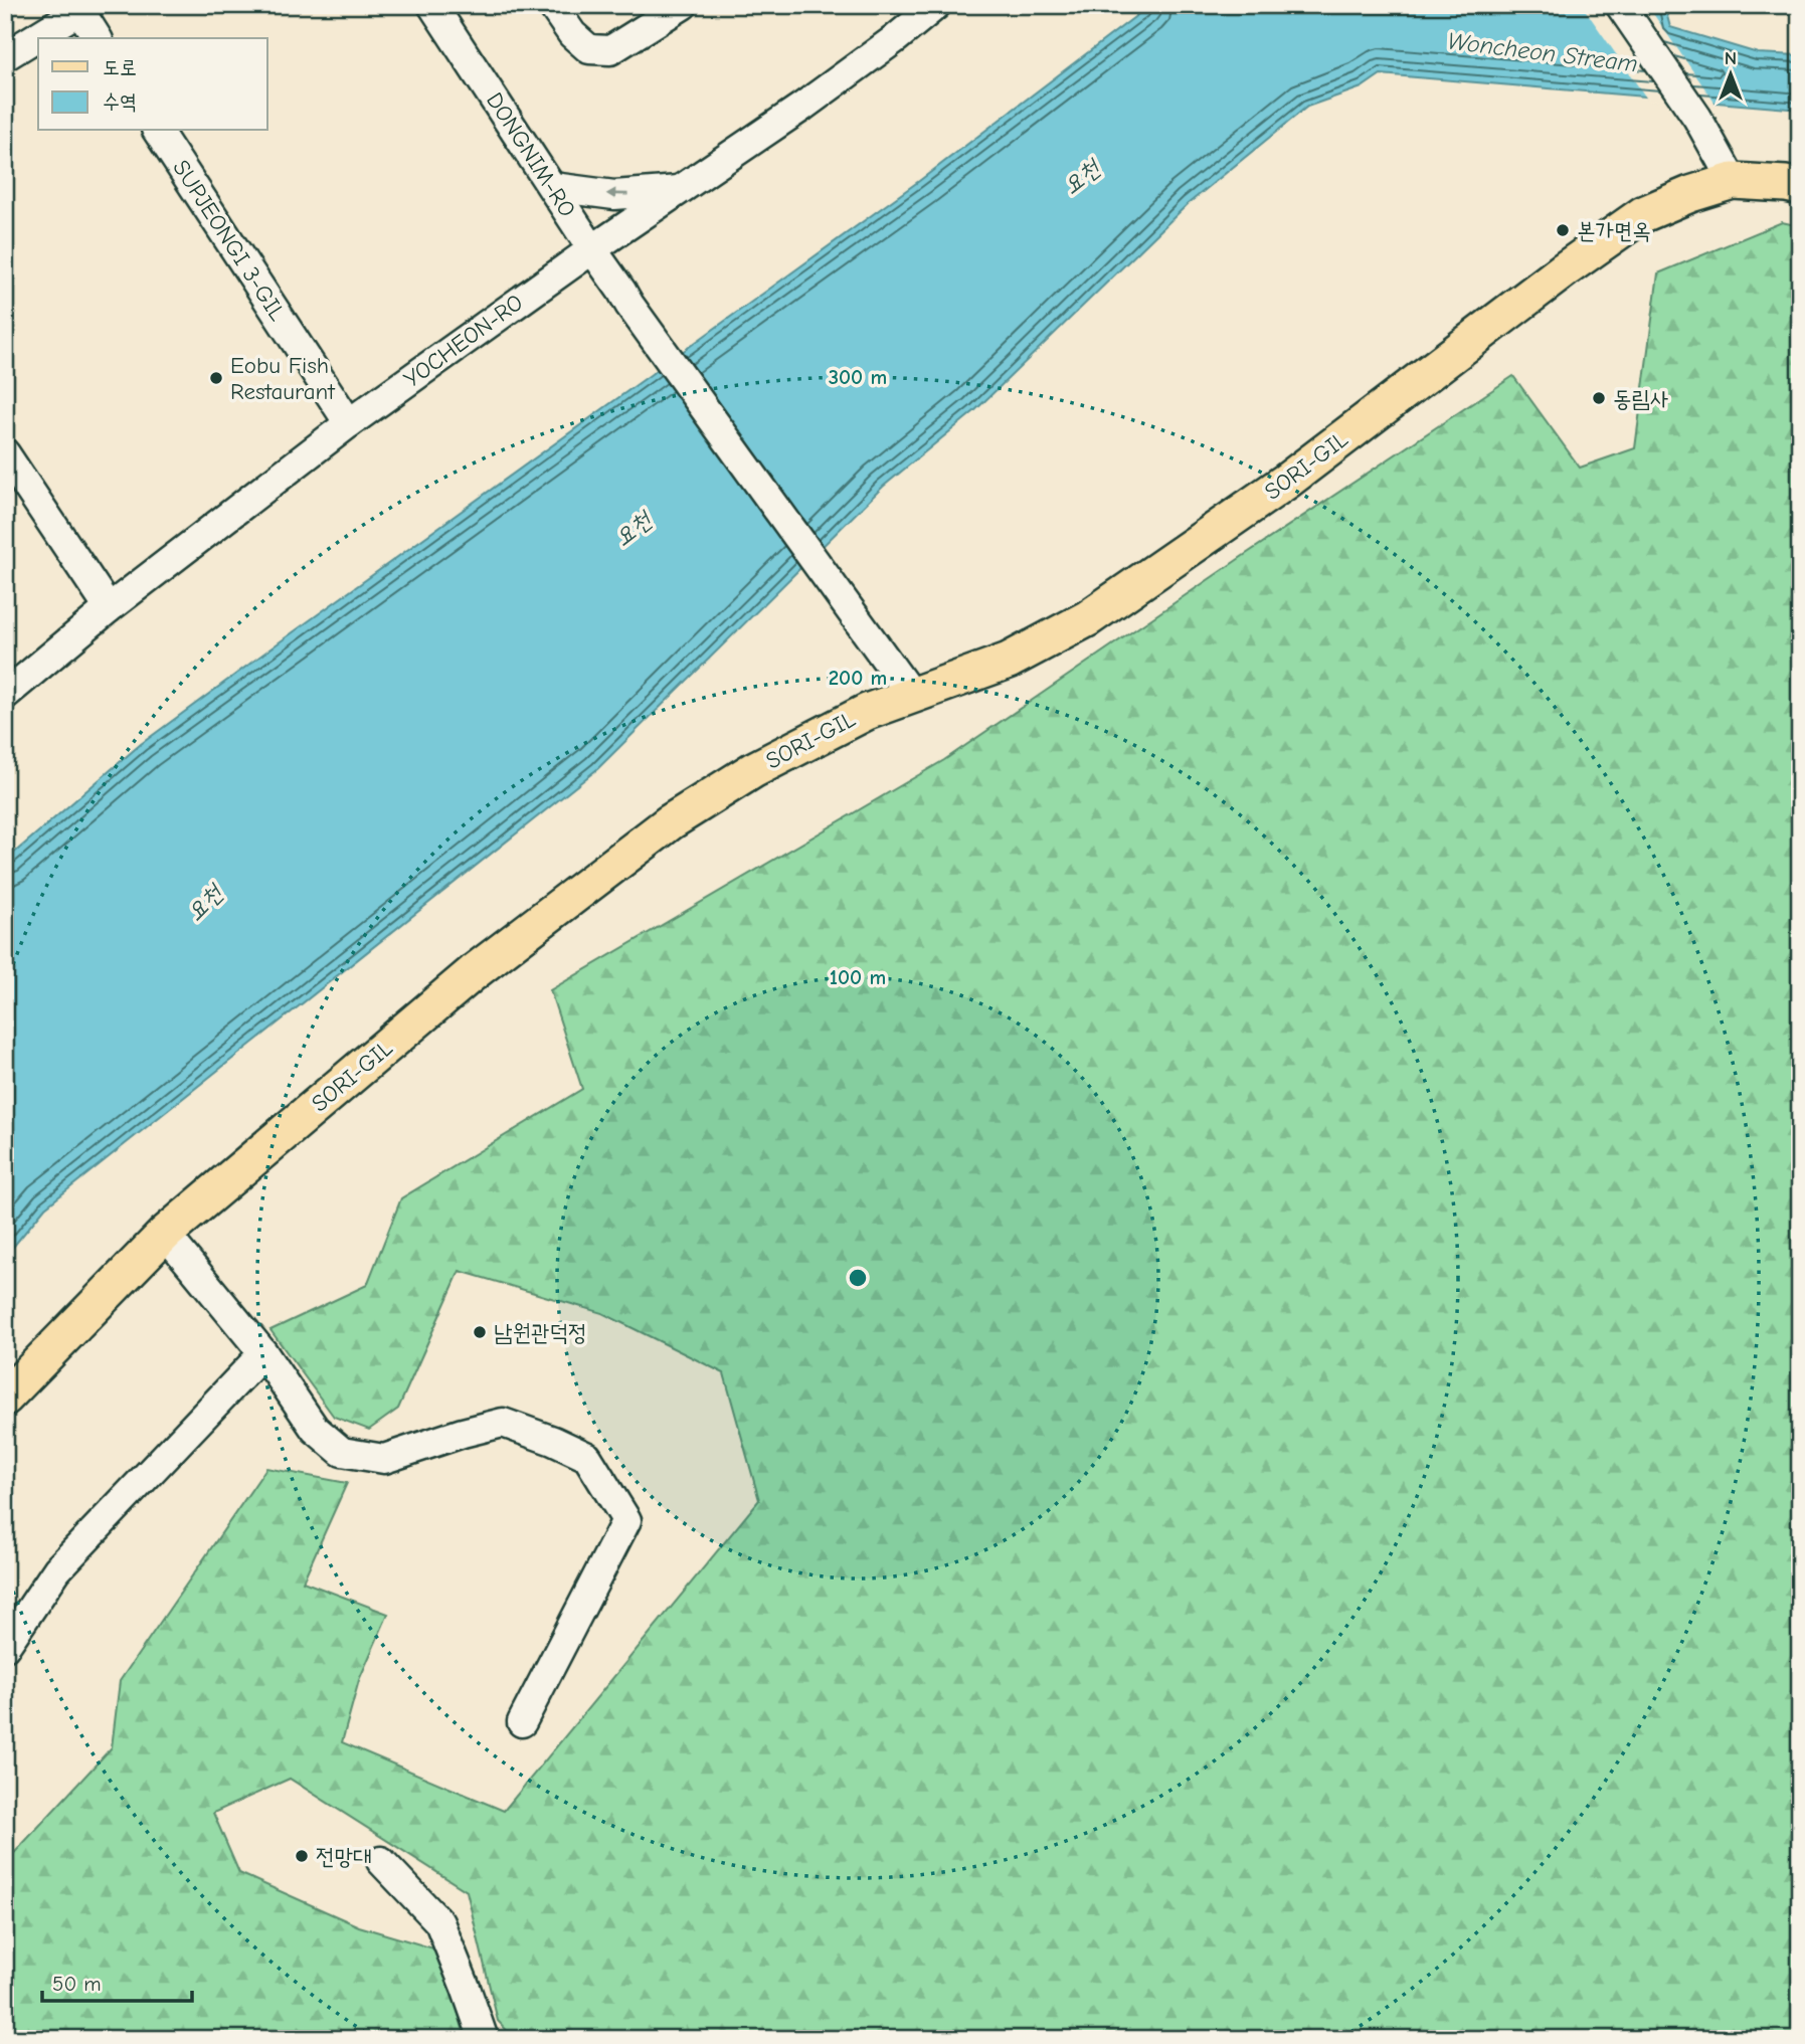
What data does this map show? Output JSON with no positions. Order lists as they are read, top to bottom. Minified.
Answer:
{"streets":{"main road":["SORI-GIL"],"street":["DONGNIM-RO","SUPJEONGI 3-GIL","YOCHEON-RO"]},"crossings":[["DONGNIM-RO","YOCHEON-RO"],["DONGNIM-RO","SORI-GIL"],["SUPJEONGI 3-GIL","YOCHEON-RO"]],"water":["Woncheon Stream","요천"],"places":["본가면옥","Eobu Fish Restaurant","동림사","남원관덕정","전망대"],"legend":["도로","수역"],"scale_bar":"50 m","north":"top","rings":["300 m","200 m","100 m"]}
